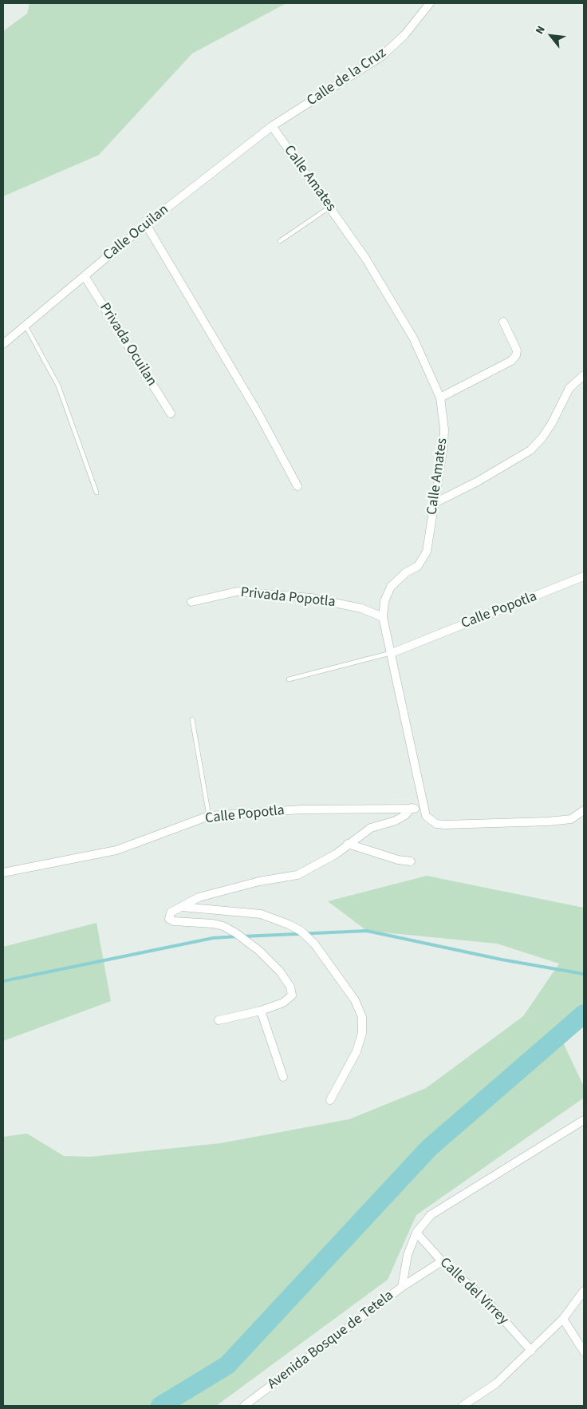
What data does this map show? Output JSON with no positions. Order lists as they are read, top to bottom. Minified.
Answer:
{"streets":{"street":["Calle de la Cruz","Calle Amates","Calle Ocuilan","Privada Ocuilan","Privada Popotla","Calle Popotla","Calle del Virrey","Avenida Bosque de Tetela"]},"crossings":[["Calle de la Cruz","Calle Amates"],["Calle de la Cruz","Calle Ocuilan"],["Calle Amates","Calle Ocuilan"],["Calle Amates","Privada Popotla"],["Calle Amates","Calle Popotla"],["Calle Ocuilan","Privada Ocuilan"],["Calle del Virrey","Avenida Bosque de Tetela"]],"north":"top left"}
